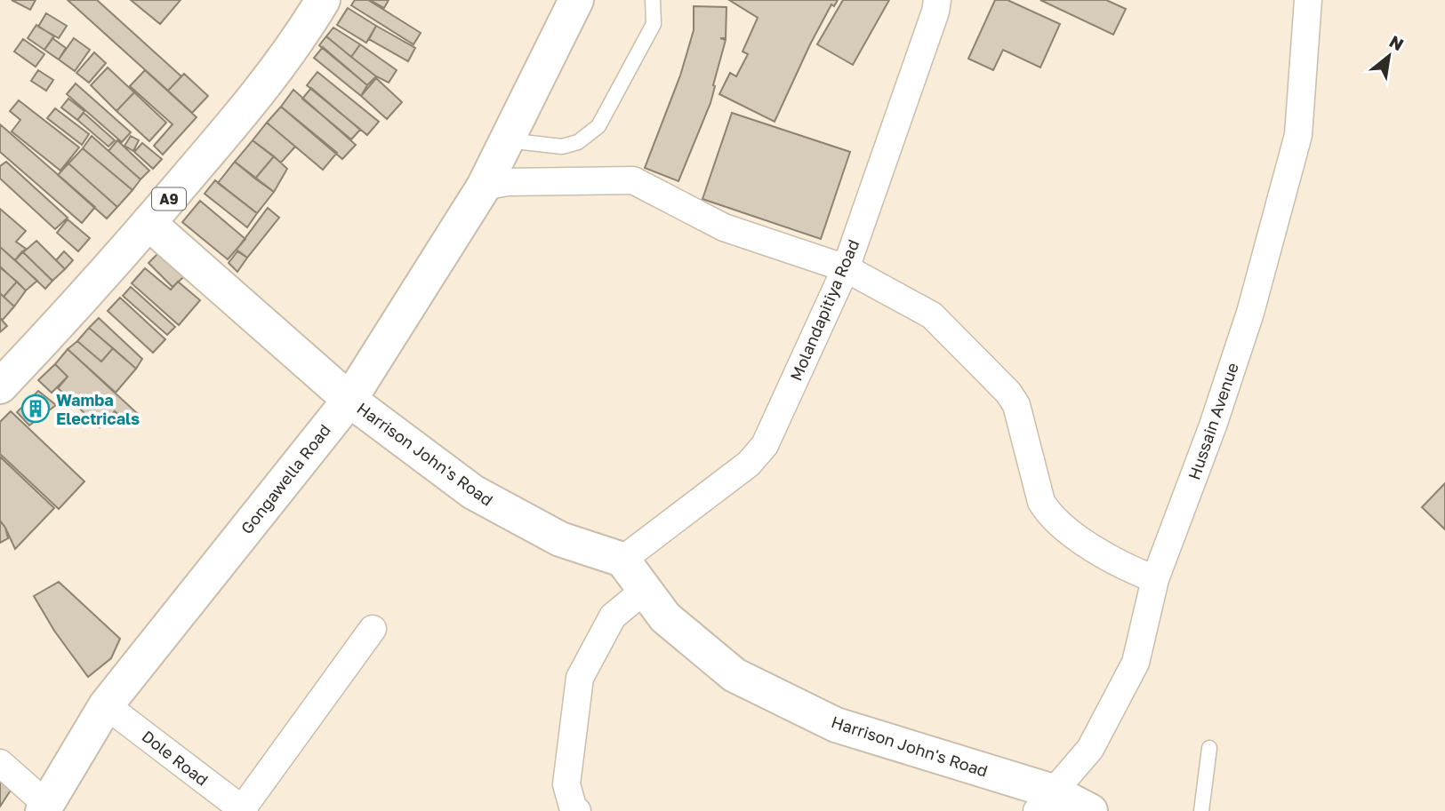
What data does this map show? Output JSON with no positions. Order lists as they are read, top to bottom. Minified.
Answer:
{"streets":{"main road":["A9","Harrison John's Road","Gongawella Road"],"street":["Molandapitiya Road","Hussain Avenue","Dole Road"]},"crossings":[["A9","Harrison John's Road"],["Molandapitiya Road","Harrison John's Road"],["Hussain Avenue","Harrison John's Road"],["Harrison John's Road","Gongawella Road"],["Gongawella Road","Dole Road"]],"places":{"building":["Wamba Electricals"]},"north":"top right"}
